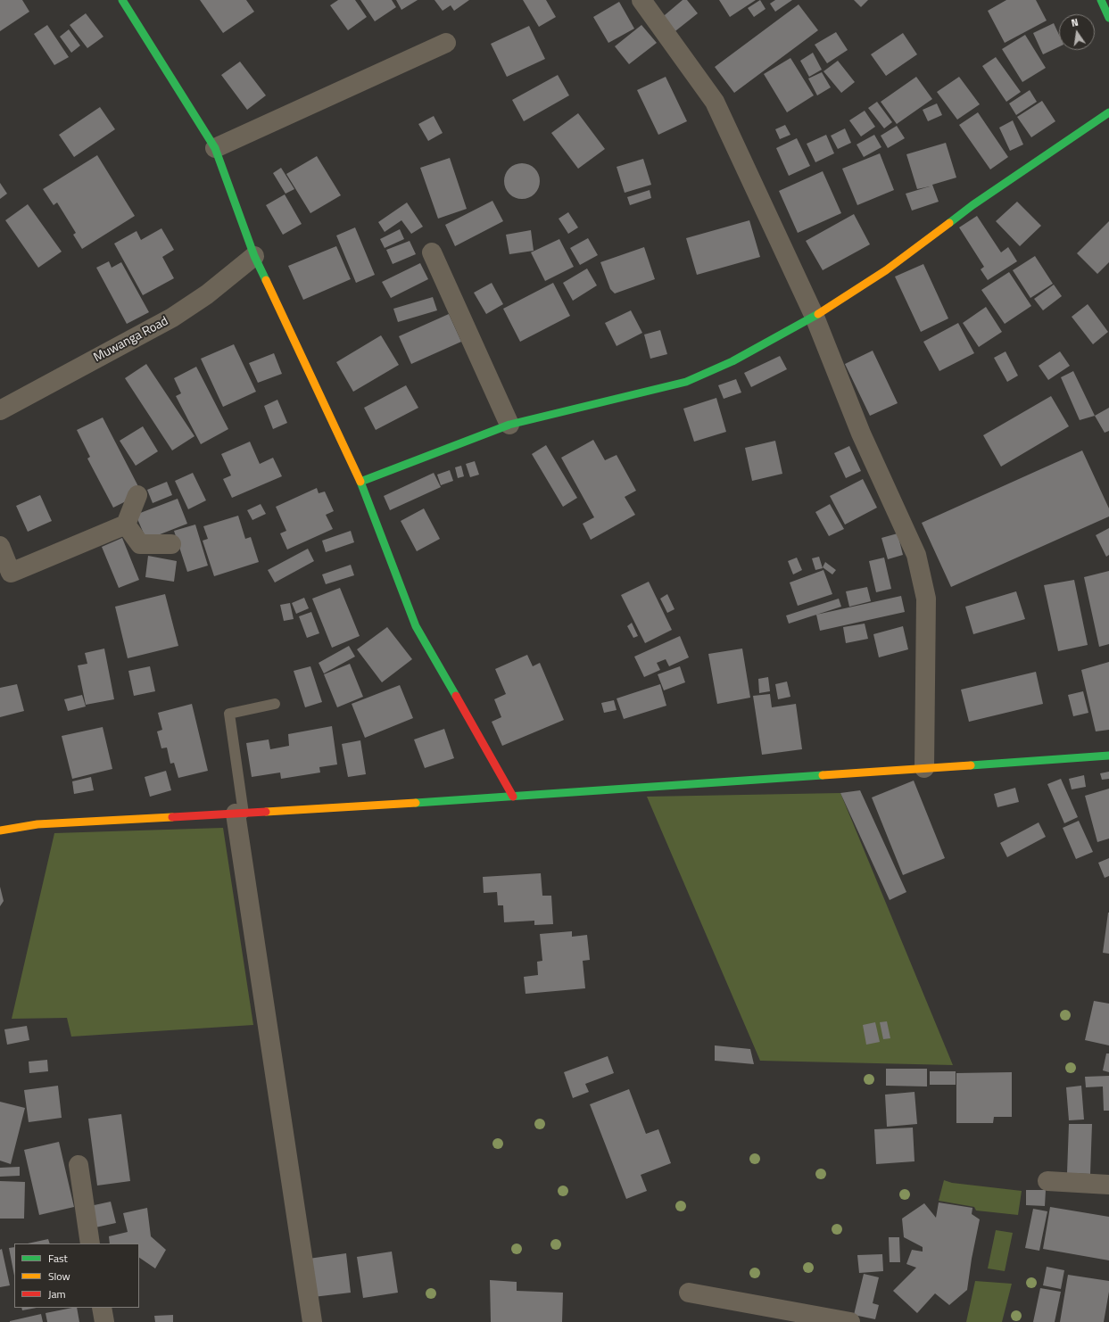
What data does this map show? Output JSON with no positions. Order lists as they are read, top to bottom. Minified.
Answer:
{"streets":{"street":["Muwanga Road"]},"legend":["Fast","Slow","Jam"],"north":"top"}
